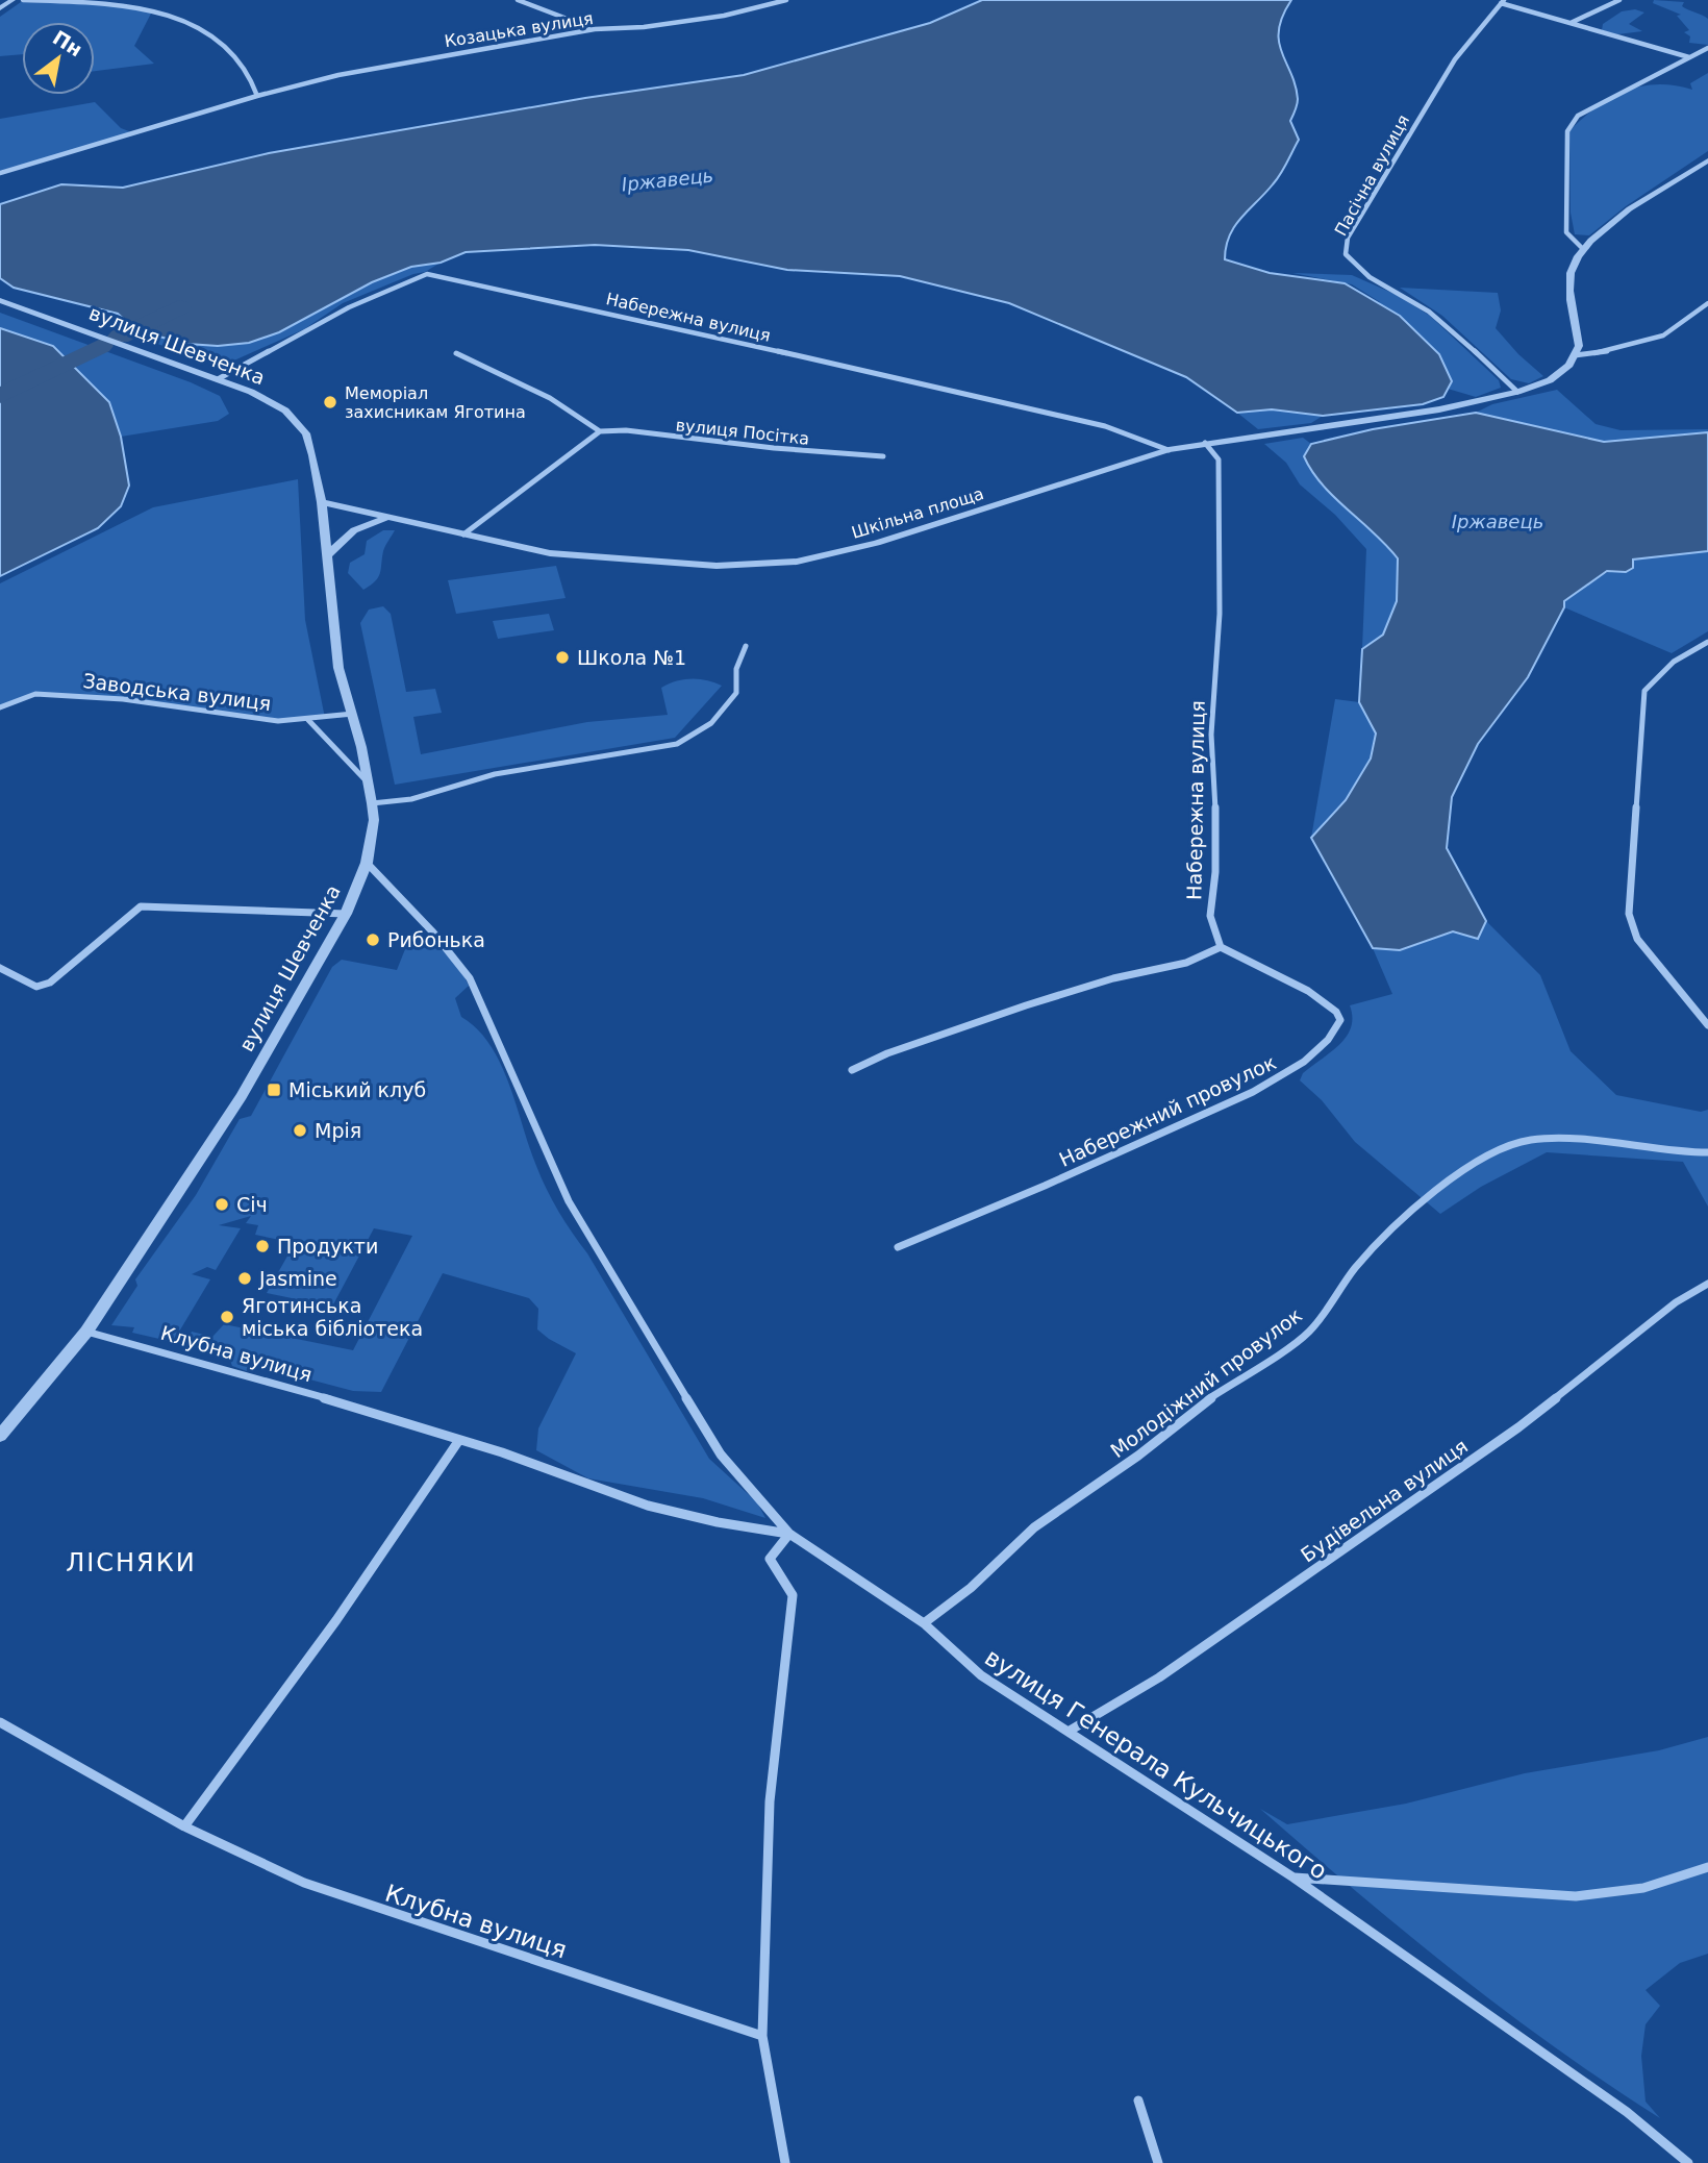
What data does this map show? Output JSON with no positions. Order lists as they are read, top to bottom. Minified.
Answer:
{"streets":{"street":["Козацька вулиця","Пасічна вулиця","Набережна вулиця","вулиця Шевченка","вулиця Посітка","Шкільна площа","Заводська вулиця","Набережний провулок","Клубна вулиця","Молодіжний провулок","Будівельна вулиця","вулиця Генерала Кульчицького"]},"crossings":[["Пасічна вулиця","Шкільна площа"],["Набережна вулиця","вулиця Шевченка"],["Набережна вулиця","Шкільна площа"],["Набережна вулиця","Набережний провулок"],["вулиця Шевченка","Шкільна площа"],["вулиця Шевченка","Заводська вулиця"],["вулиця Шевченка","Клубна вулиця"],["вулиця Шевченка","вулиця Генерала Кульчицького"],["Клубна вулиця","вулиця Генерала Кульчицького"],["Молодіжний провулок","вулиця Генерала Кульчицького"],["Будівельна вулиця","вулиця Генерала Кульчицького"]],"districts":["ЛІСНЯКИ"],"water":["Іржавець"],"places":{"other":["Меморіал захисникам Яготина","Школа №1","Рибонька","Мрія","Січ","Продукти","Jasmine","Яготинська міська бібліотека"],"transit":["Міський клуб"]},"north":"top right"}
